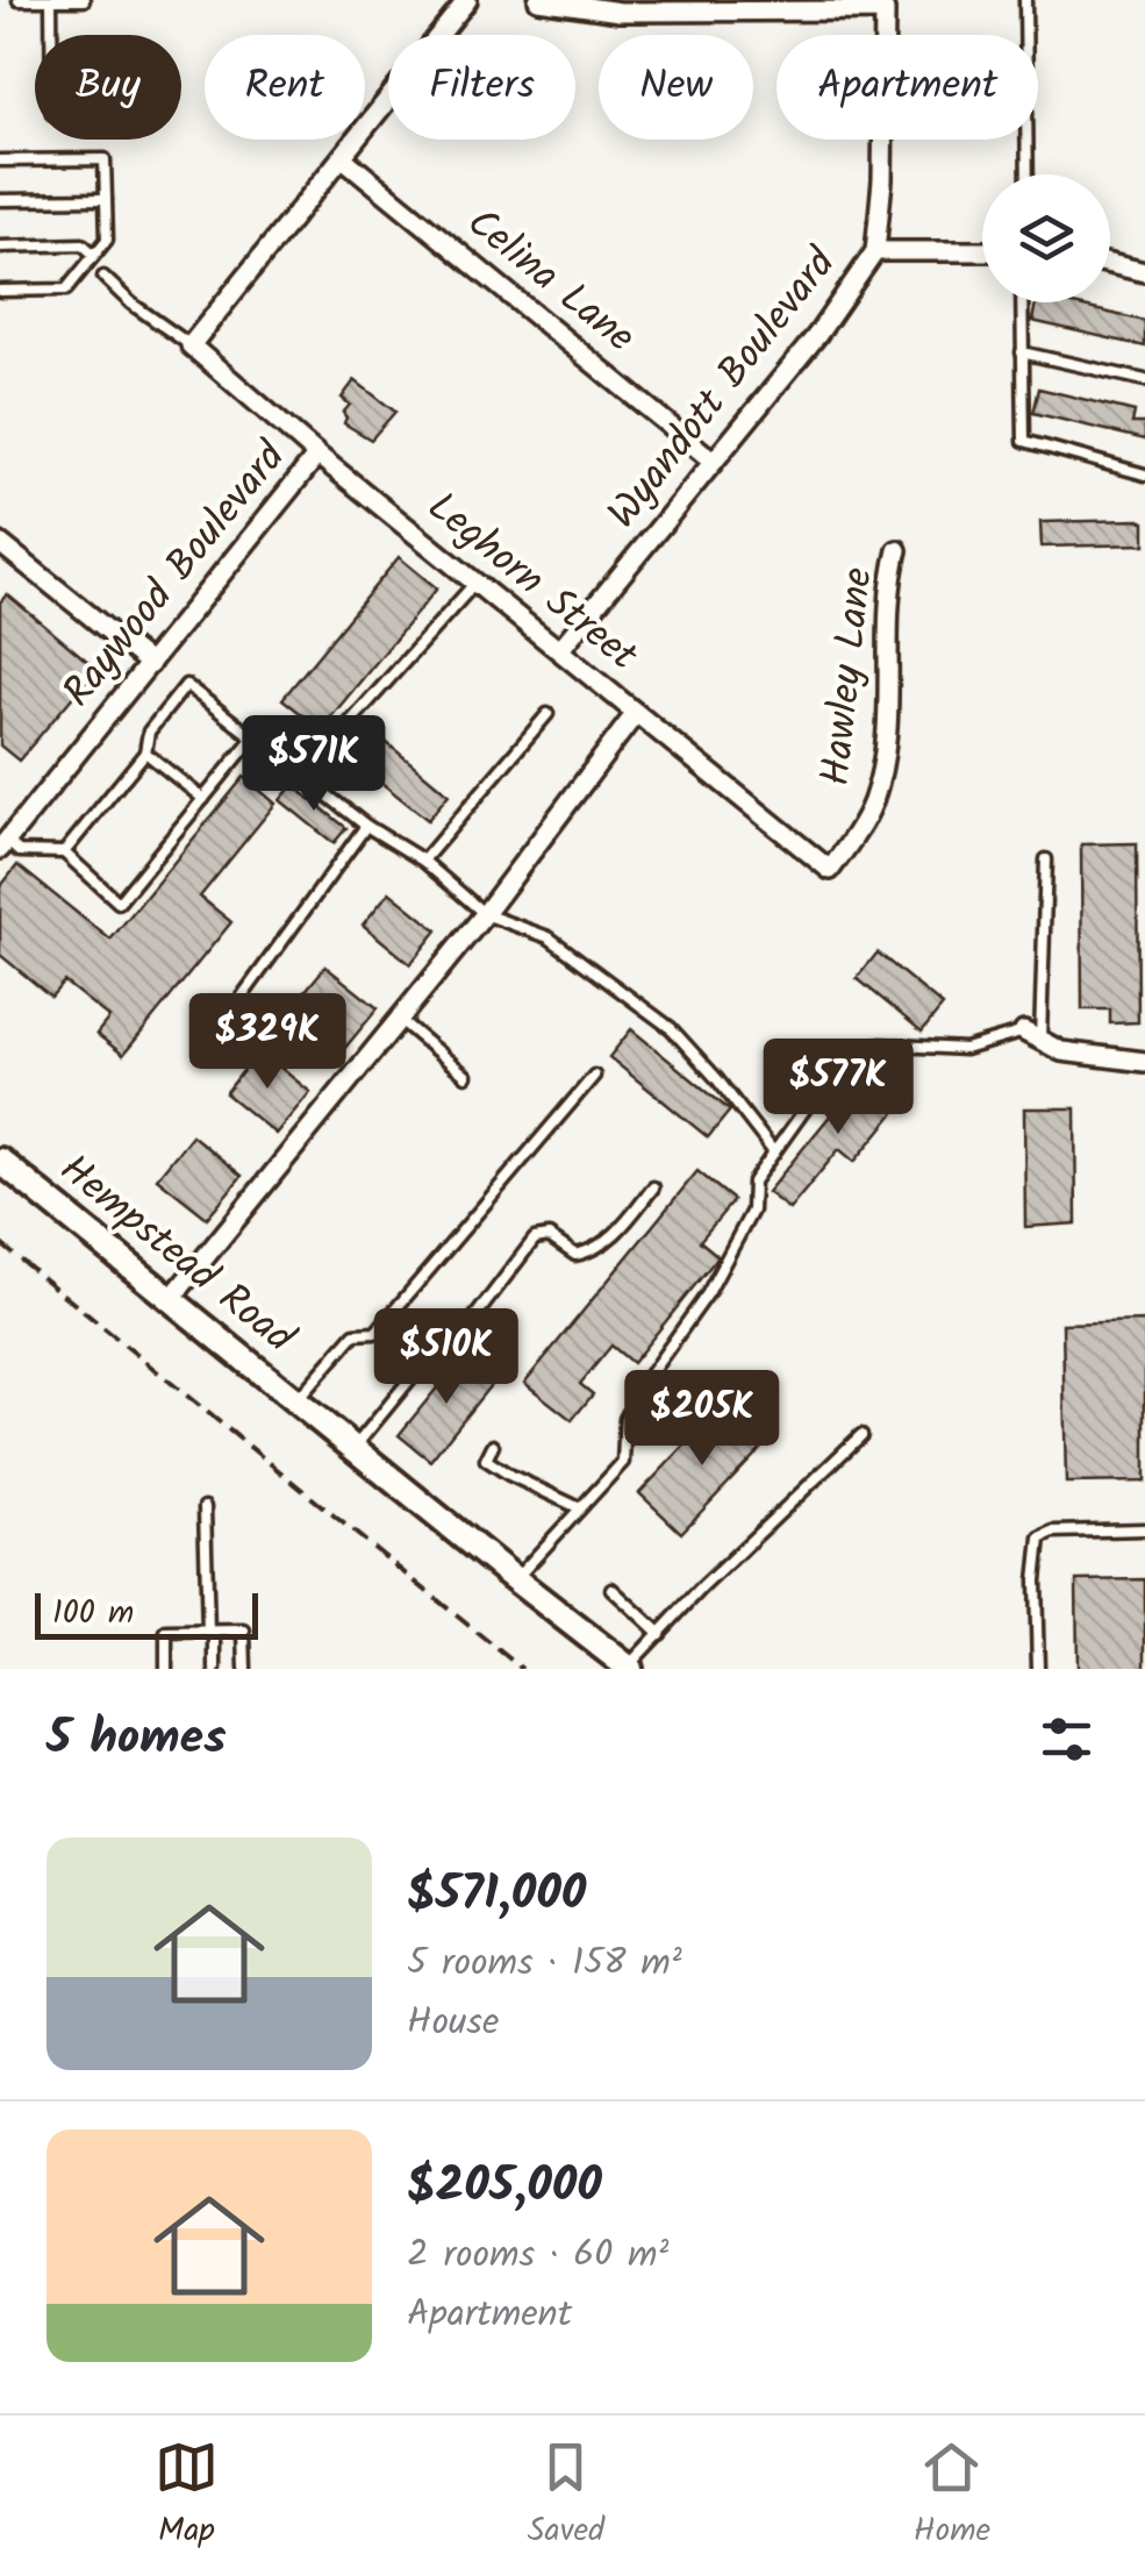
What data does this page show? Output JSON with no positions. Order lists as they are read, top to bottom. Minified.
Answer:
{"streets":{"main road":["Hempstead Road"],"street":["Celina Lane","Wyandott Boulevard","Raywood Boulevard","Leghorn Street","Hawley Lane"]},"crossings":[["Celina Lane","Wyandott Boulevard"],["Wyandott Boulevard","Leghorn Street"],["Raywood Boulevard","Leghorn Street"],["Leghorn Street","Hawley Lane"]],"scale_bar":"100 m","page":{"chip":["Buy","Rent","Filters","New","Apartment"],"price":["$571K","$329K","$577K","$510K","$205K"],"scale":"100 m","heading":"5 homes","list":[{"name":"$571,000","note":"5 rooms · 158 m² · House"},{"name":"$205,000","note":"2 rooms · 60 m² · Apartment"}],"tabs":["Map","Saved","Home"]}}
